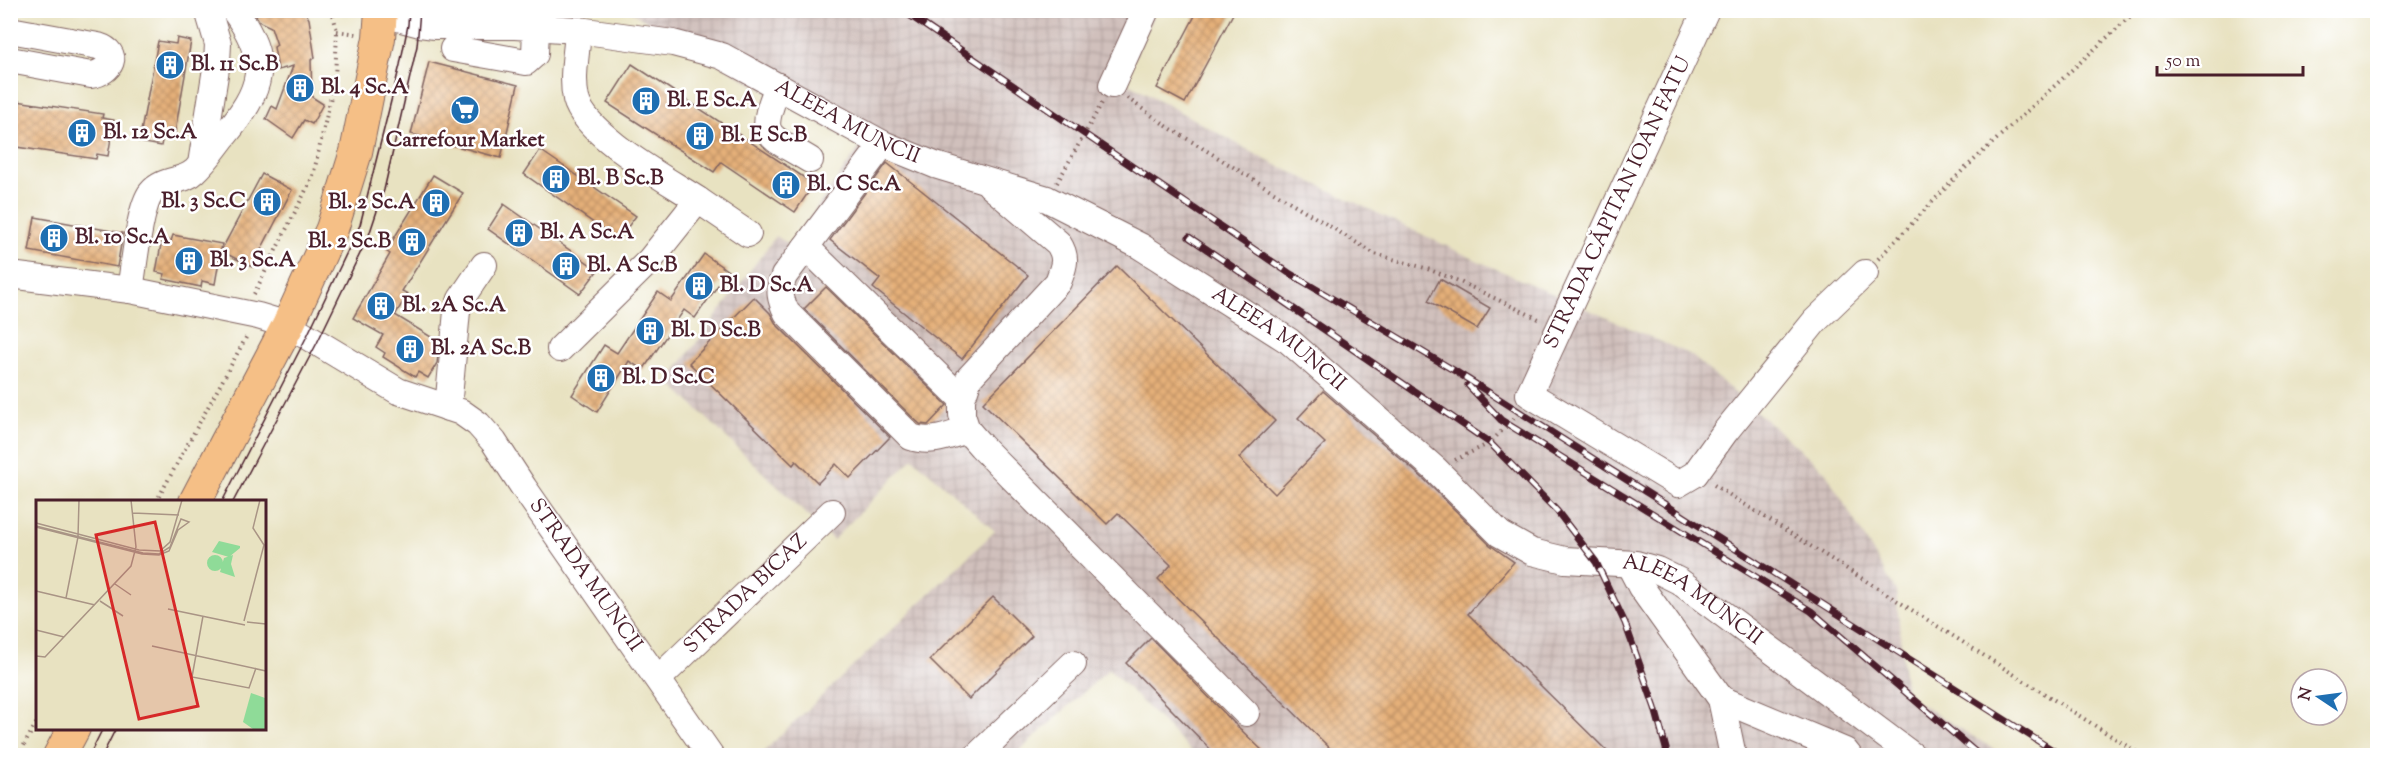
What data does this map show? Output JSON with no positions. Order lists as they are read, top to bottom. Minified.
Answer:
{"streets":{"street":["ALEEA MUNCII","STRADA CĂPITAN IOAN FATU","STRADA MUNCII","STRADA BICAZ"]},"crossings":[["STRADA MUNCII","STRADA BICAZ"]],"places":{"building":["Bl. 11 Sc.B","Bl. 4 Sc.A","Bl. E Sc.A","Bl. 12 Sc.A","Bl. E Sc.B","Bl. B Sc.B","Bl. C Sc.A","Bl. 3 Sc.C","Bl. 2 Sc.A","Bl. A Sc.A","Bl. 10 Sc.A","Bl. 2 Sc.B","Bl. 3 Sc.A","Bl. A Sc.B","Bl. D Sc.A","Bl. 2A Sc.A","Bl. D Sc.B","Bl. 2A Sc.B","Bl. D Sc.C"],"supermarket":["Carrefour Market"]},"scale_bar":"50 m","north":"left"}
